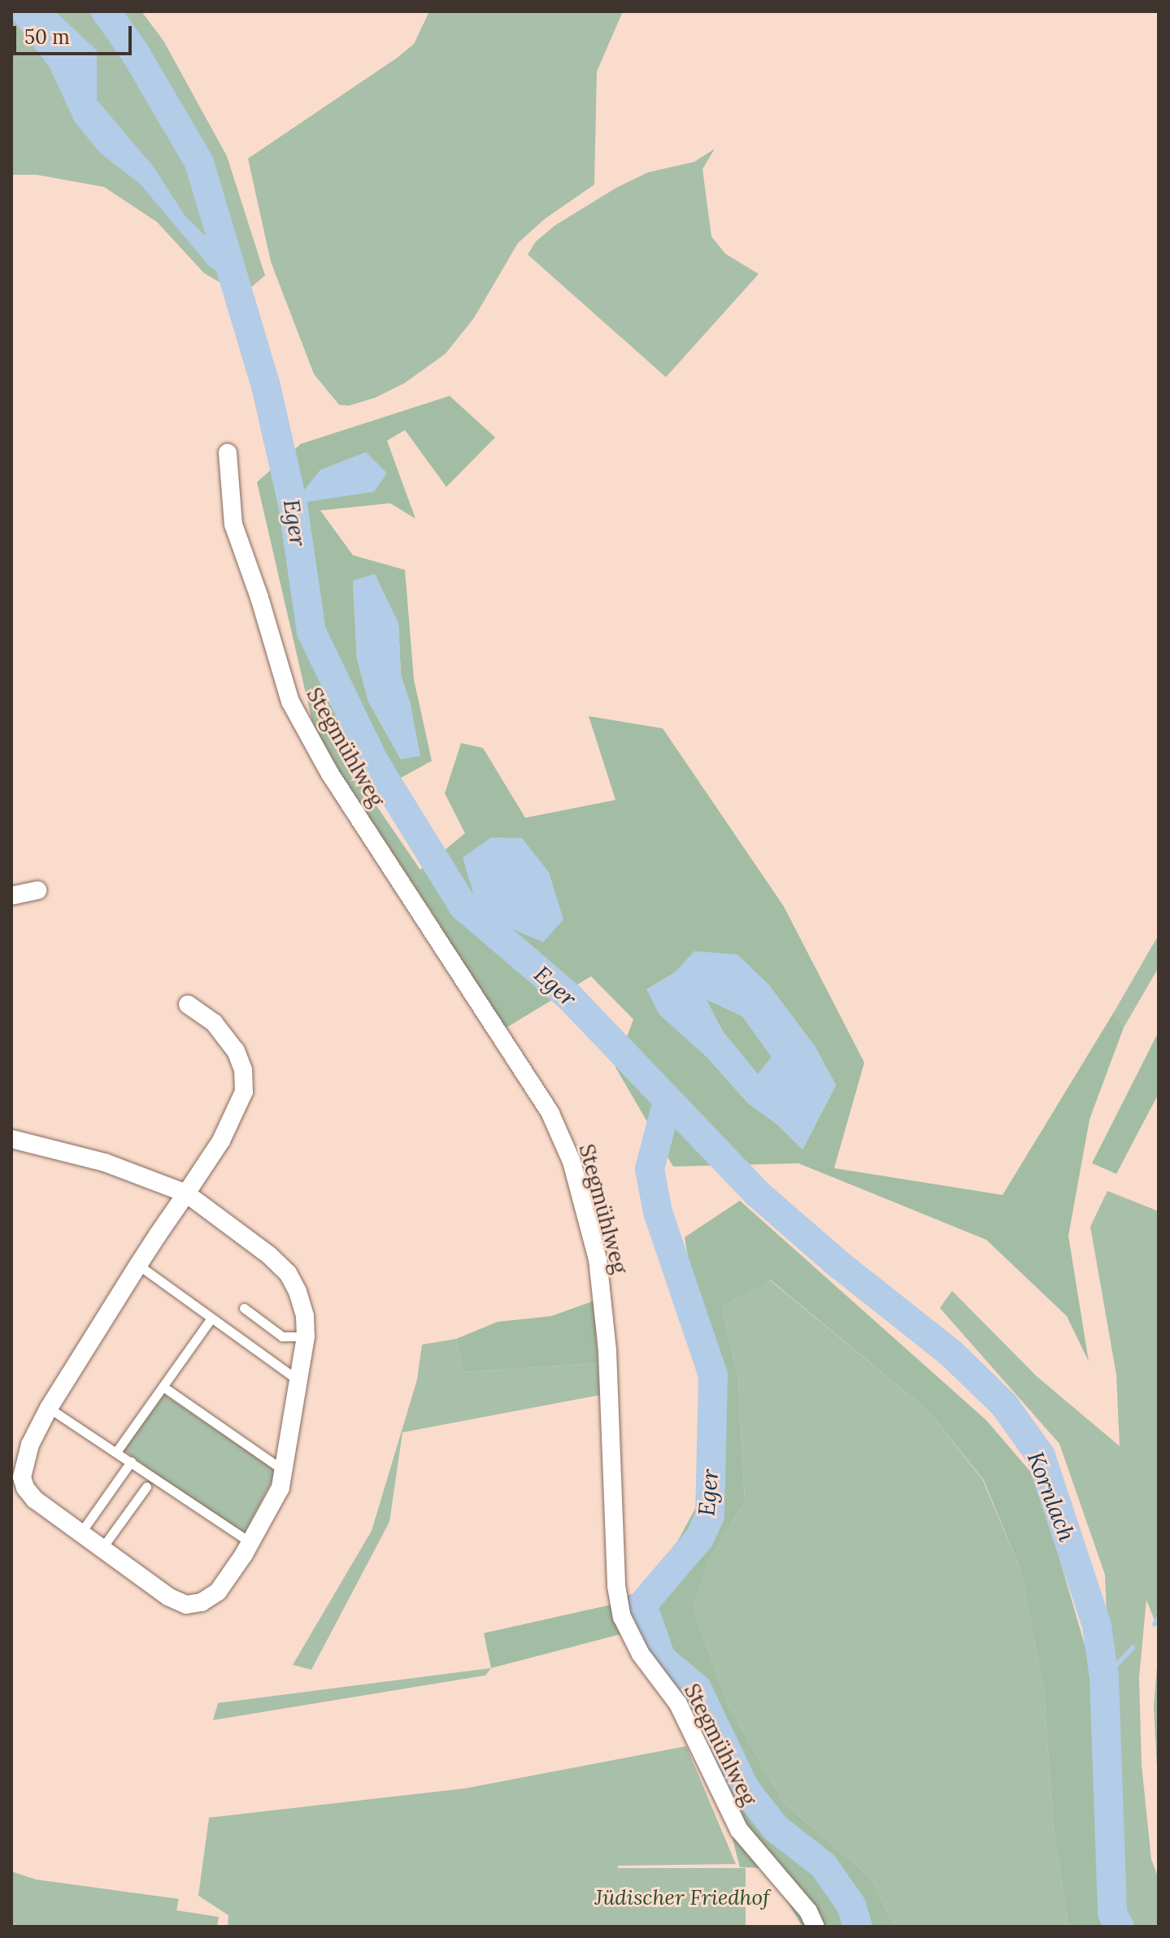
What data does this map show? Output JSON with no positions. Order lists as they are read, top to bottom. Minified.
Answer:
{"streets":{"street":["Stegmühlweg"]},"water":["Eger","Kornlach"],"parks":["Jüdischer Friedhof"],"scale_bar":"50 m"}
